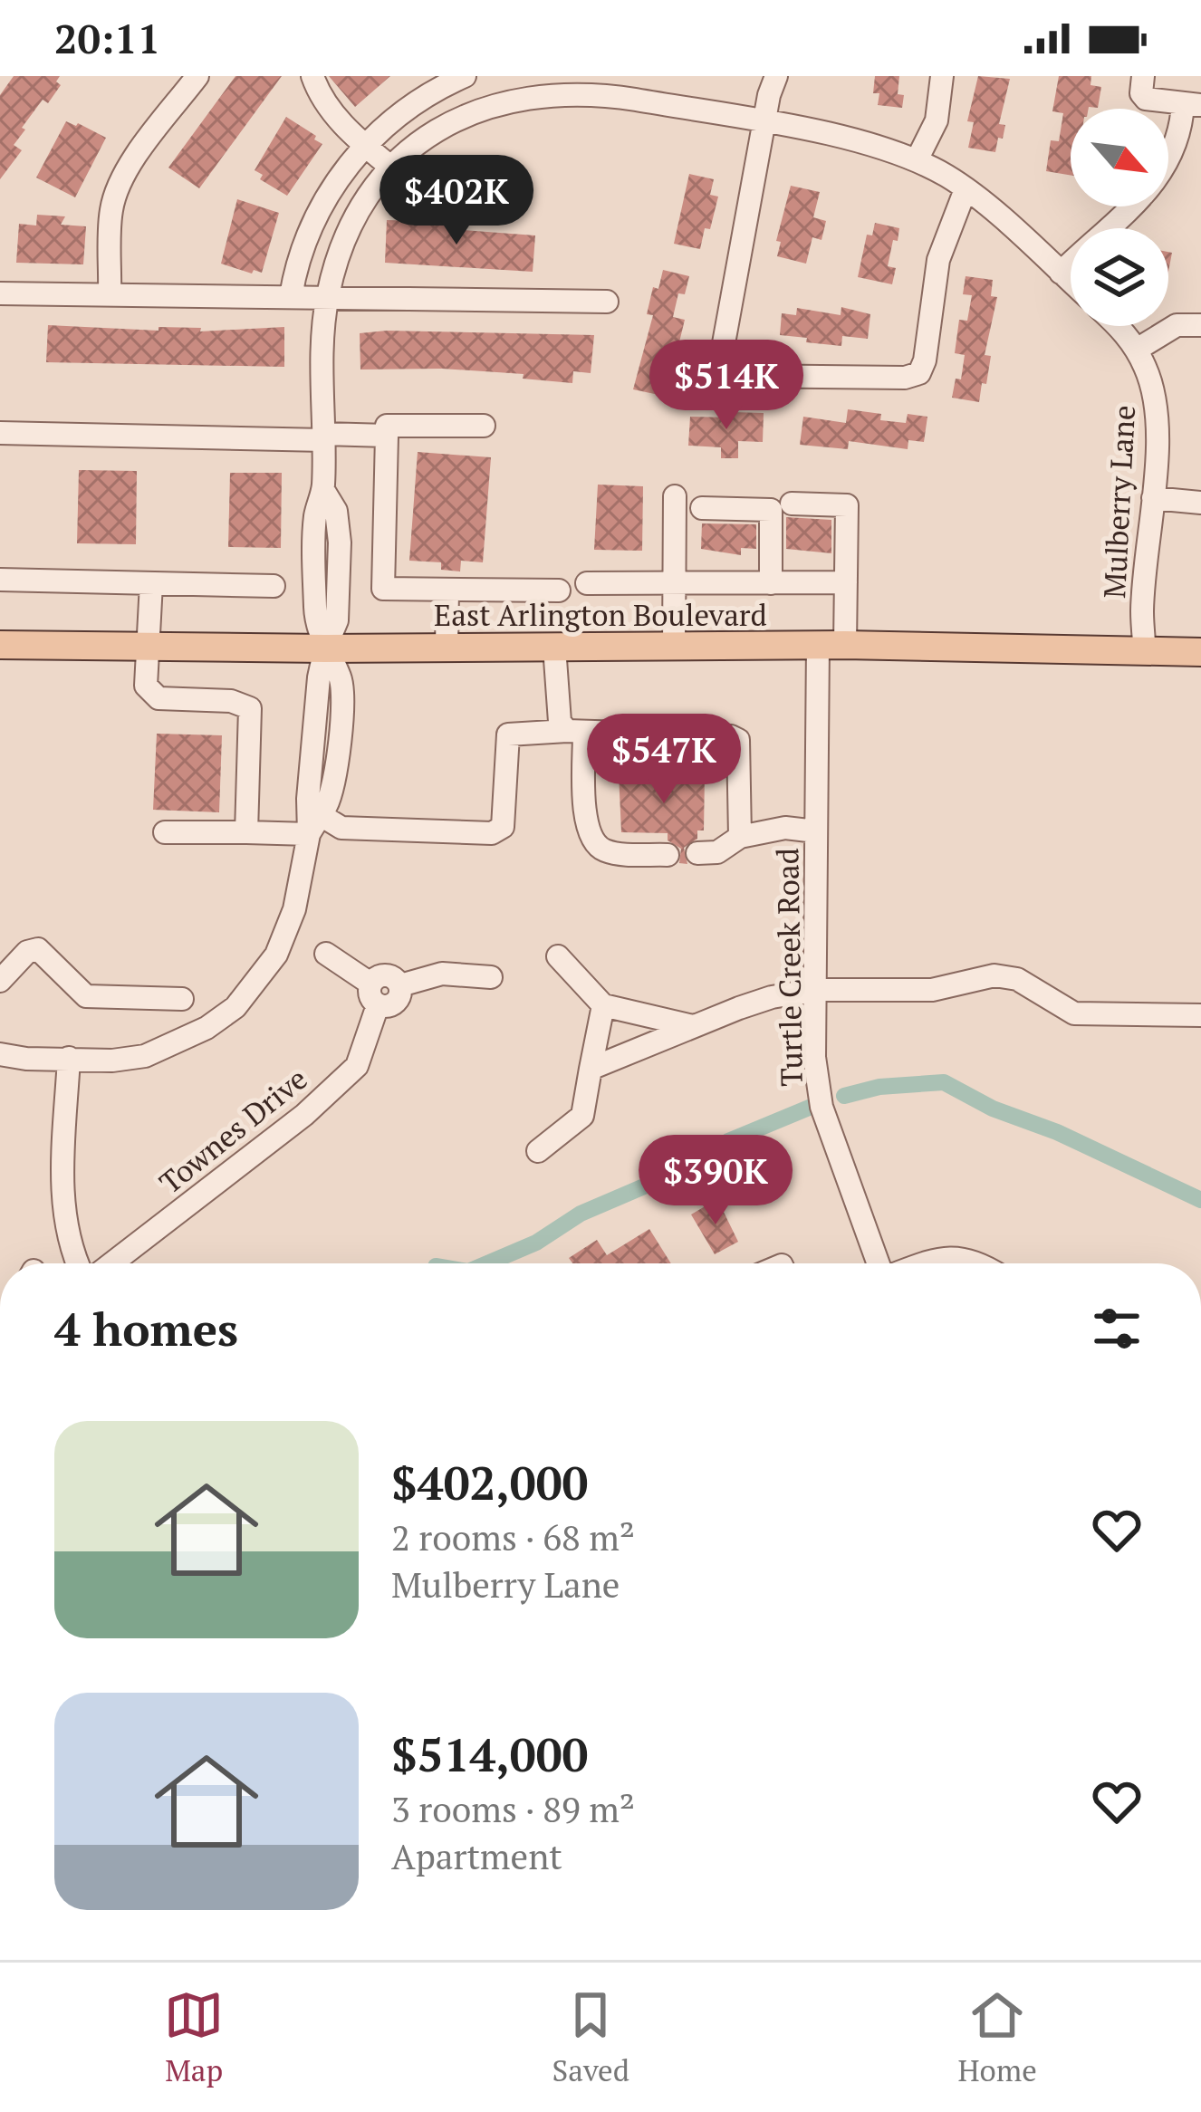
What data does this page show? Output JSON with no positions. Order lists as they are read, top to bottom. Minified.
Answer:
{"streets":{"main road":["East Arlington Boulevard"],"street":["Mulberry Lane","Turtle Creek Road","Townes Drive"]},"crossings":[["Mulberry Lane","East Arlington Boulevard"],["East Arlington Boulevard","Turtle Creek Road"]],"north":"bottom right","page":{"status":"20:11","price":["$402K","$514K","$547K","$390K"],"heading":"4 homes","list":[{"name":"$402,000","note":"2 rooms · 68 m² · Mulberry Lane"},{"name":"$514,000","note":"3 rooms · 89 m² · Apartment"}],"tabs":["Map","Saved","Home"]}}
